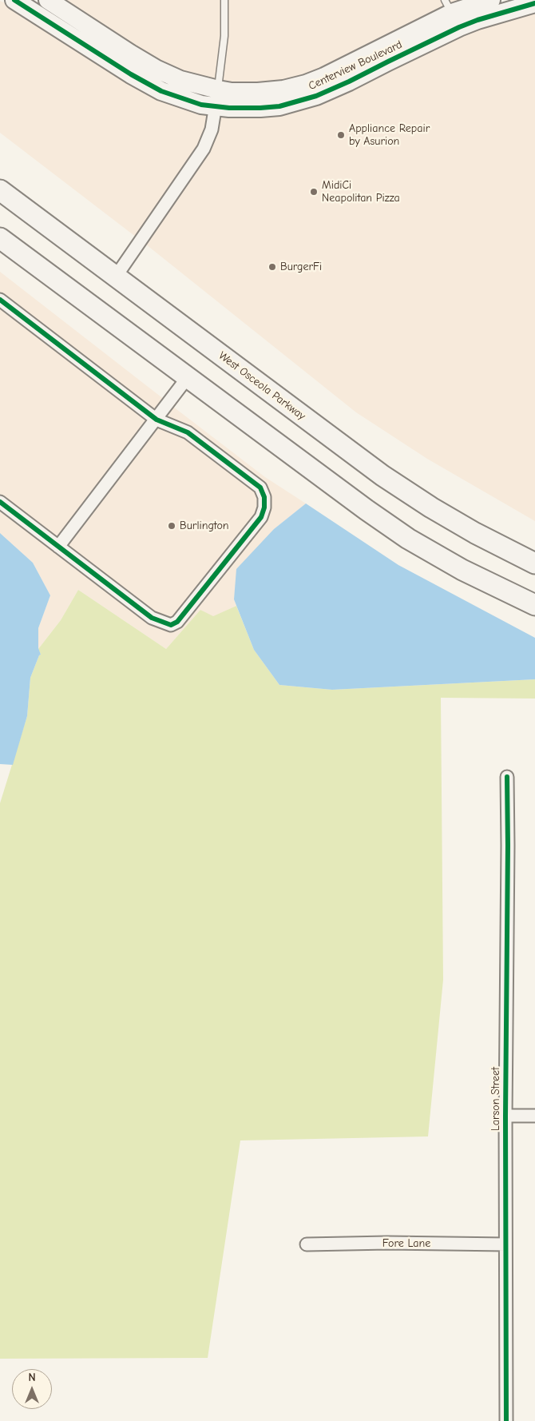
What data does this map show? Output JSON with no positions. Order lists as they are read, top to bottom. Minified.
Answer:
{"streets":{"main road":["West Osceola Parkway"],"street":["Centerview Boulevard","Larson Street","Fore Lane"]},"crossings":[["Larson Street","Fore Lane"]],"places":["Appliance Repair by Asurion","MidiCi Neapolitan Pizza","BurgerFi","Burlington"],"north":"top"}
